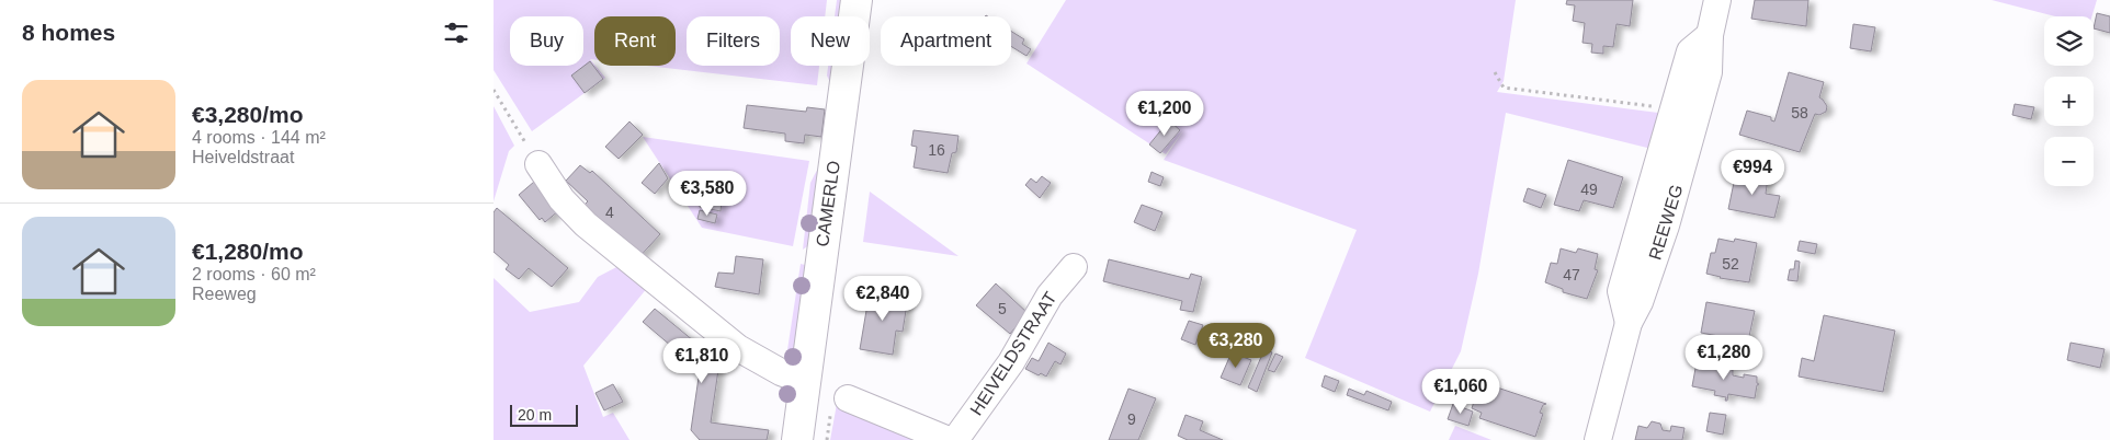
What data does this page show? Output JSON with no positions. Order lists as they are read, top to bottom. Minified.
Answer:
{"streets":{"main road":["CAMERLO"],"street":["REEWEG","HEIVELDSTRAAT"]},"house_numbers":["58","16","49","4","52","47","5","9"],"scale_bar":"20 m","page":{"heading":"8 homes","map_buttons":["+","−"],"chip":["Buy","Rent","Filters","New","Apartment"],"list":[{"name":"€3,280/mo","note":"4 rooms · 144 m² · Heiveldstraat"},{"name":"€1,280/mo","note":"2 rooms · 60 m² · Reeweg"}],"price":["€1,200","€994","€3,580","€2,840","€3,280","€1,280","€1,810","€1,060"],"scale":"20 m"}}
